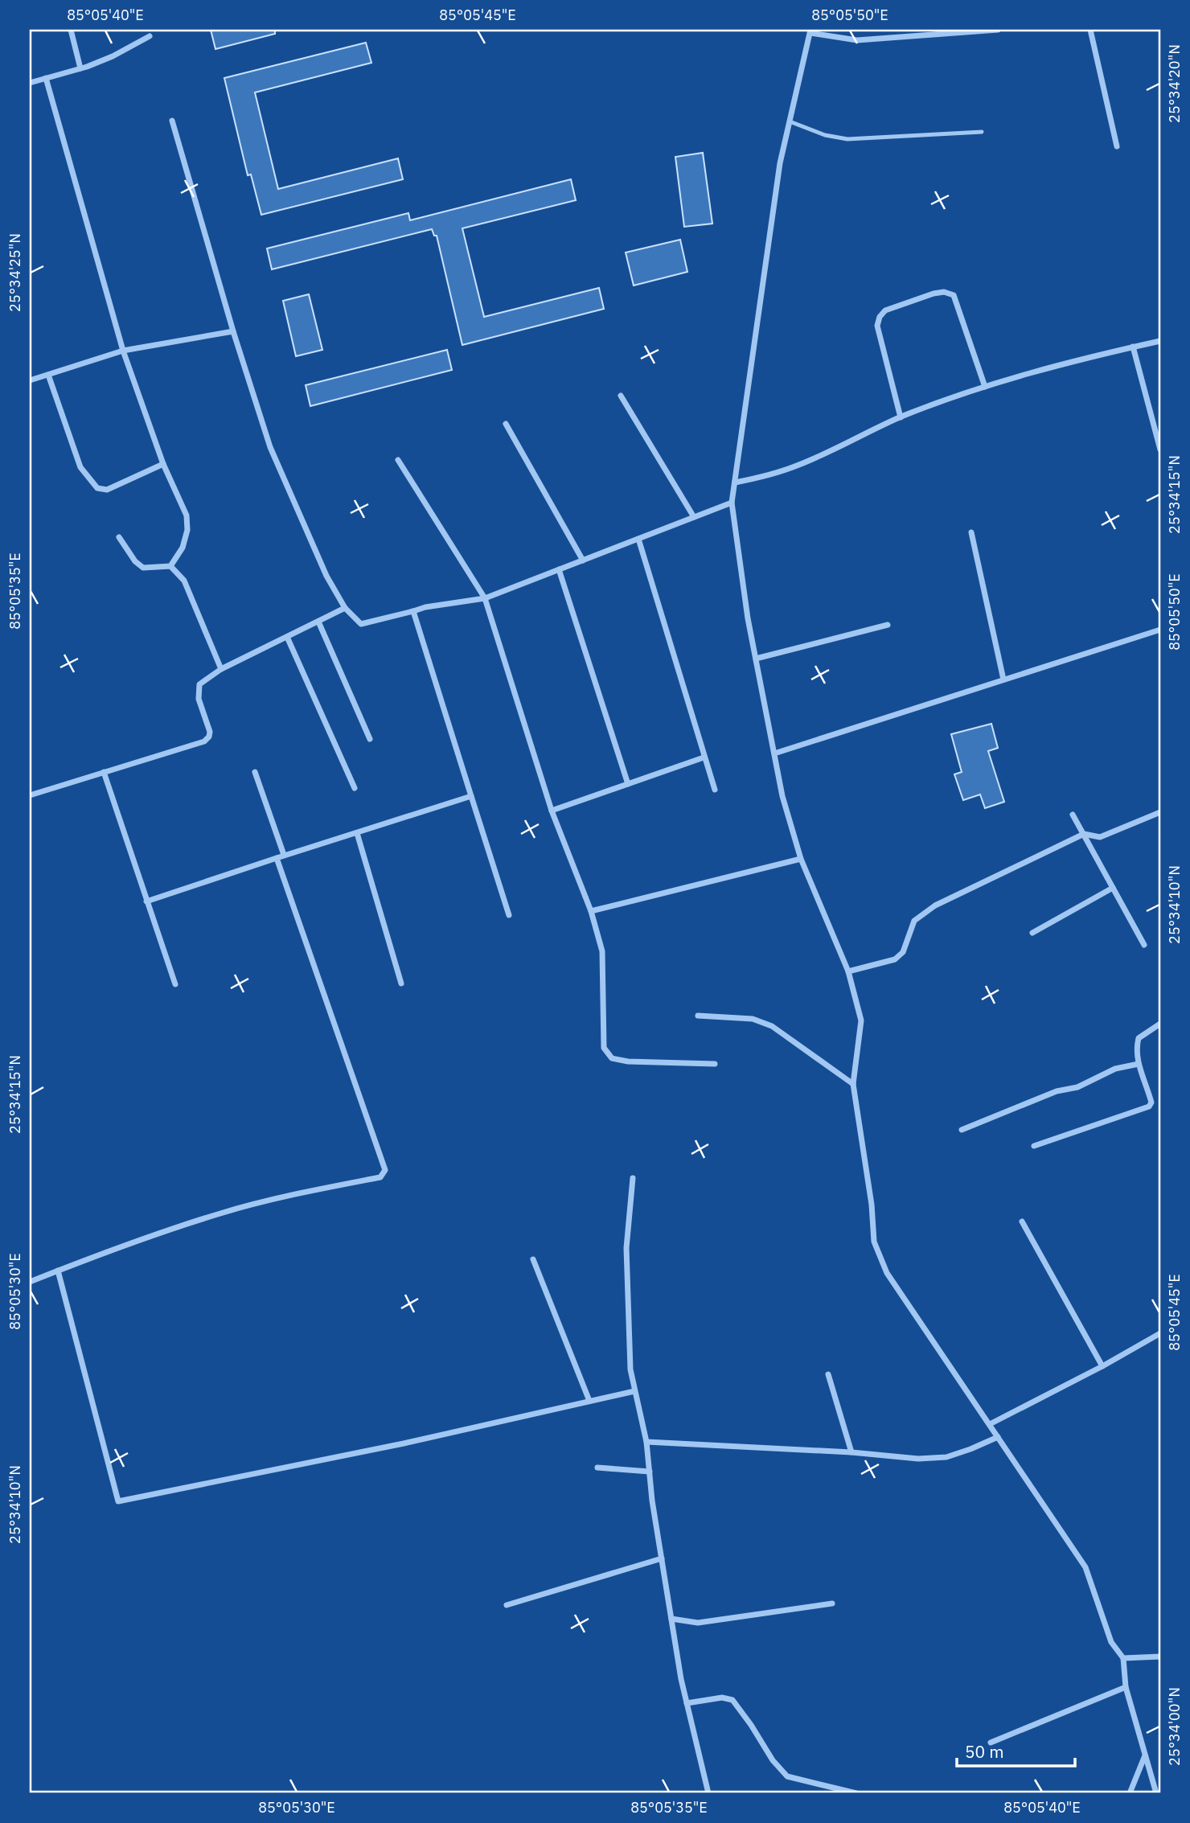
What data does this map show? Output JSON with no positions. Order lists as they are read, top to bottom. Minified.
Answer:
{"scale_bar":"50 m","coordinates":["85°05'40\"E","85°05'45\"E","85°05'50\"E","25°34'20\"N","25°34'25\"N","25°34'15\"N","85°05'35\"E","25°34'10\"N","85°05'30\"E","25°34'00\"N"]}
